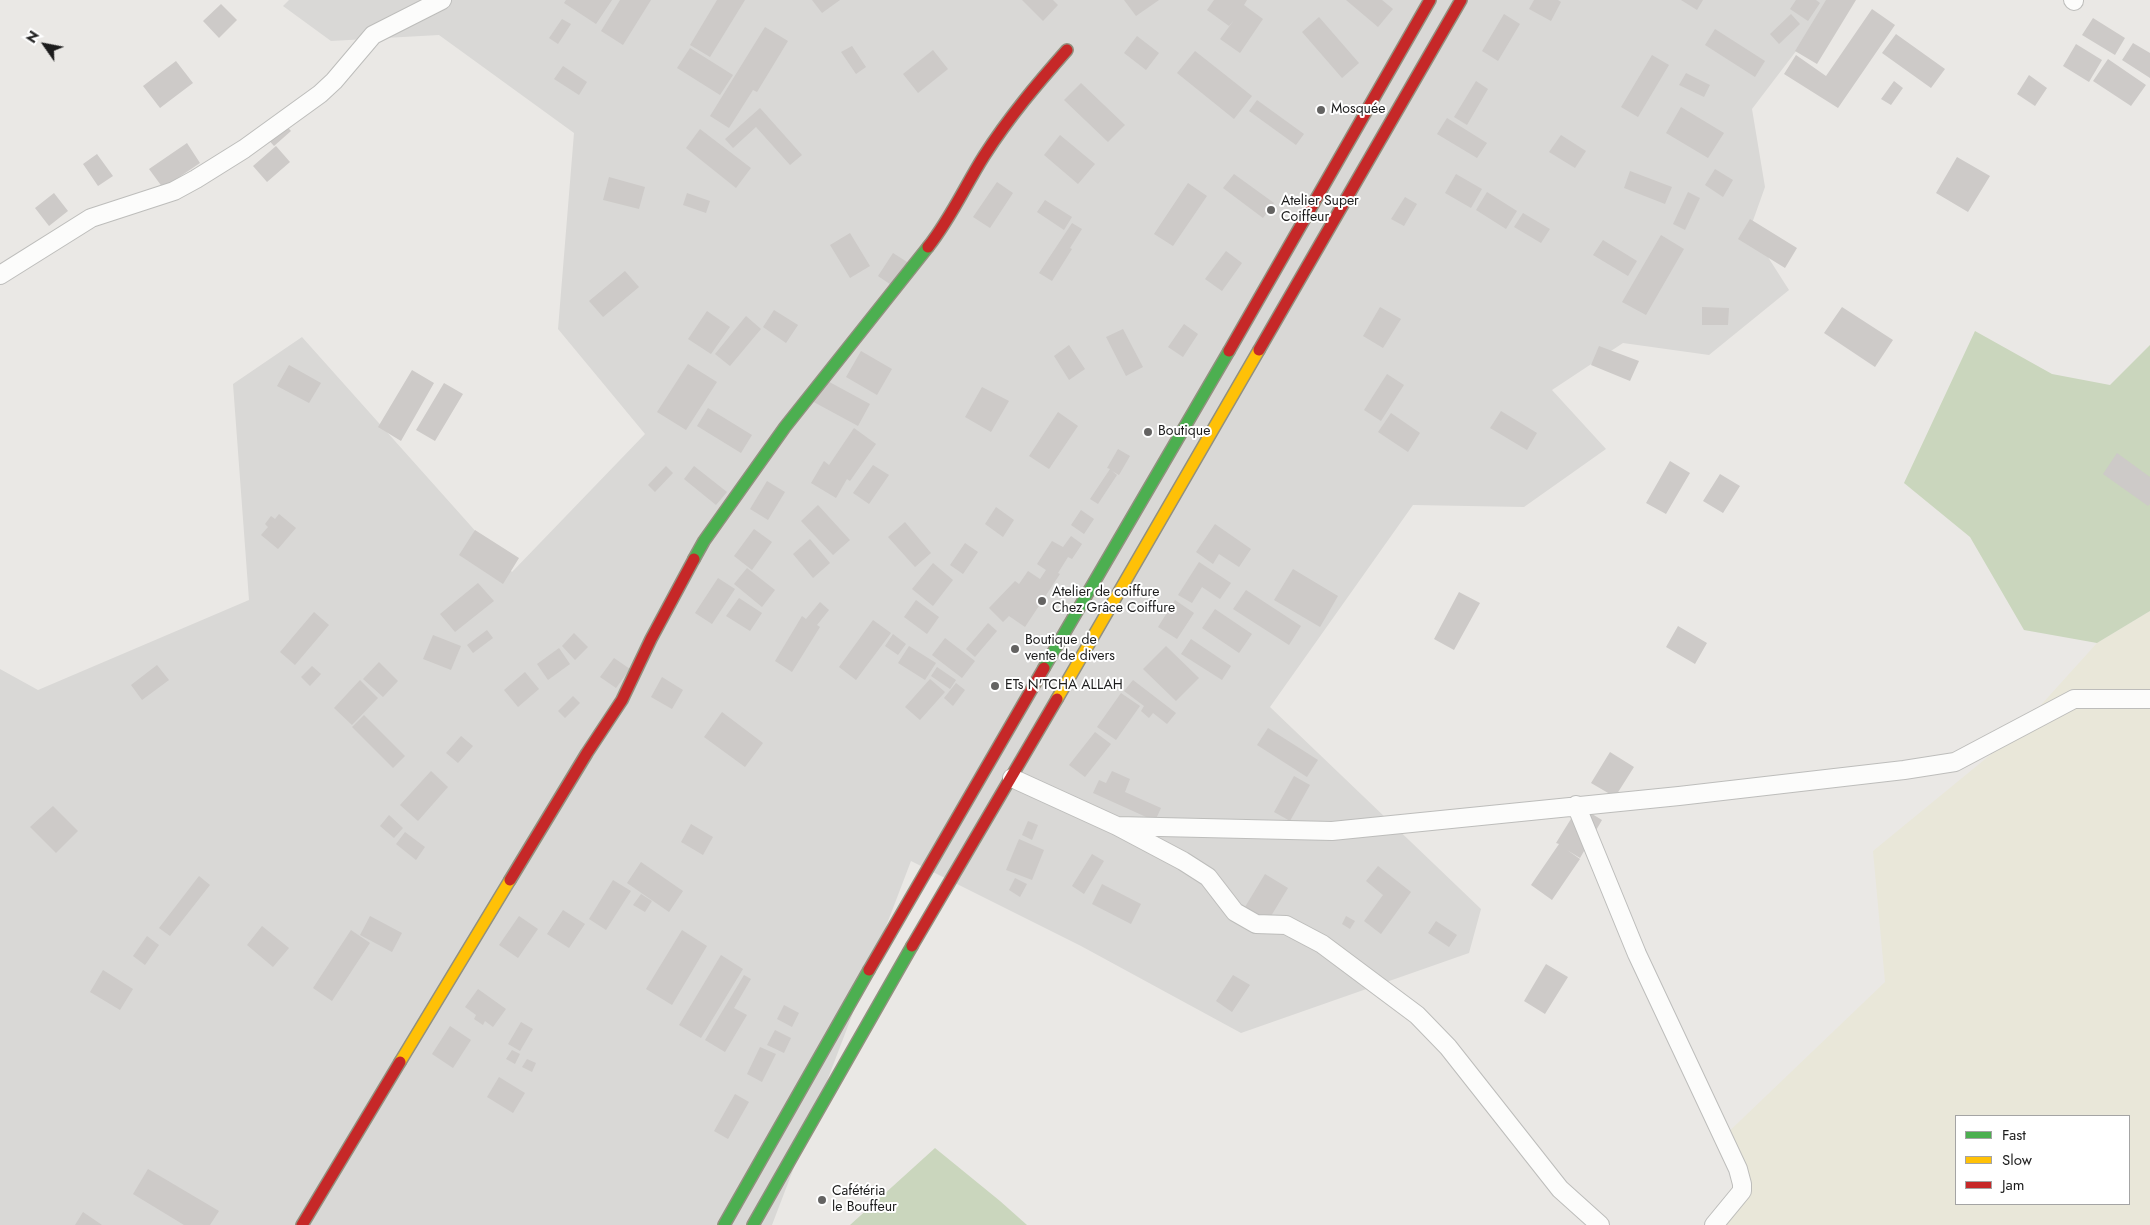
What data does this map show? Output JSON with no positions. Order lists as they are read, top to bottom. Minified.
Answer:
{"places":["Mosquée","Atelier Super Coiffeur","Boutique","Atelier de coiffure Chez Grâce Coiffure","Boutique de vente de divers","ETs N'TCHA ALLAH","Cafétéria le Bouffeur"],"legend":["Fast","Slow","Jam"],"north":"top left"}
